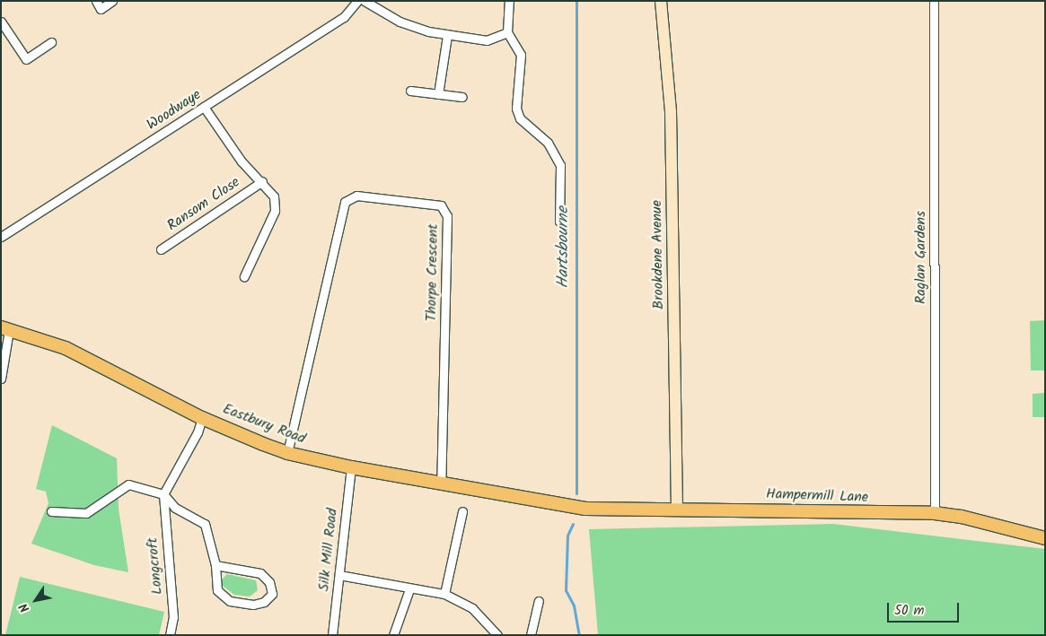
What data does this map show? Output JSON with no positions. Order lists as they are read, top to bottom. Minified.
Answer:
{"streets":{"main road":["Brookdene Avenue","Eastbury Road","Hampermill Lane"],"street":["Woodwaye","Ransom Close","Raglan Gardens","Thorpe Crescent","Silk Mill Road","Longcroft"]},"crossings":[["Woodwaye","Ransom Close"],["Brookdene Avenue","Hampermill Lane"],["Raglan Gardens","Hampermill Lane"],["Thorpe Crescent","Eastbury Road"],["Eastbury Road","Hampermill Lane"],["Eastbury Road","Silk Mill Road"]],"water":["Hartsbourne"],"scale_bar":"50 m","north":"bottom left"}
